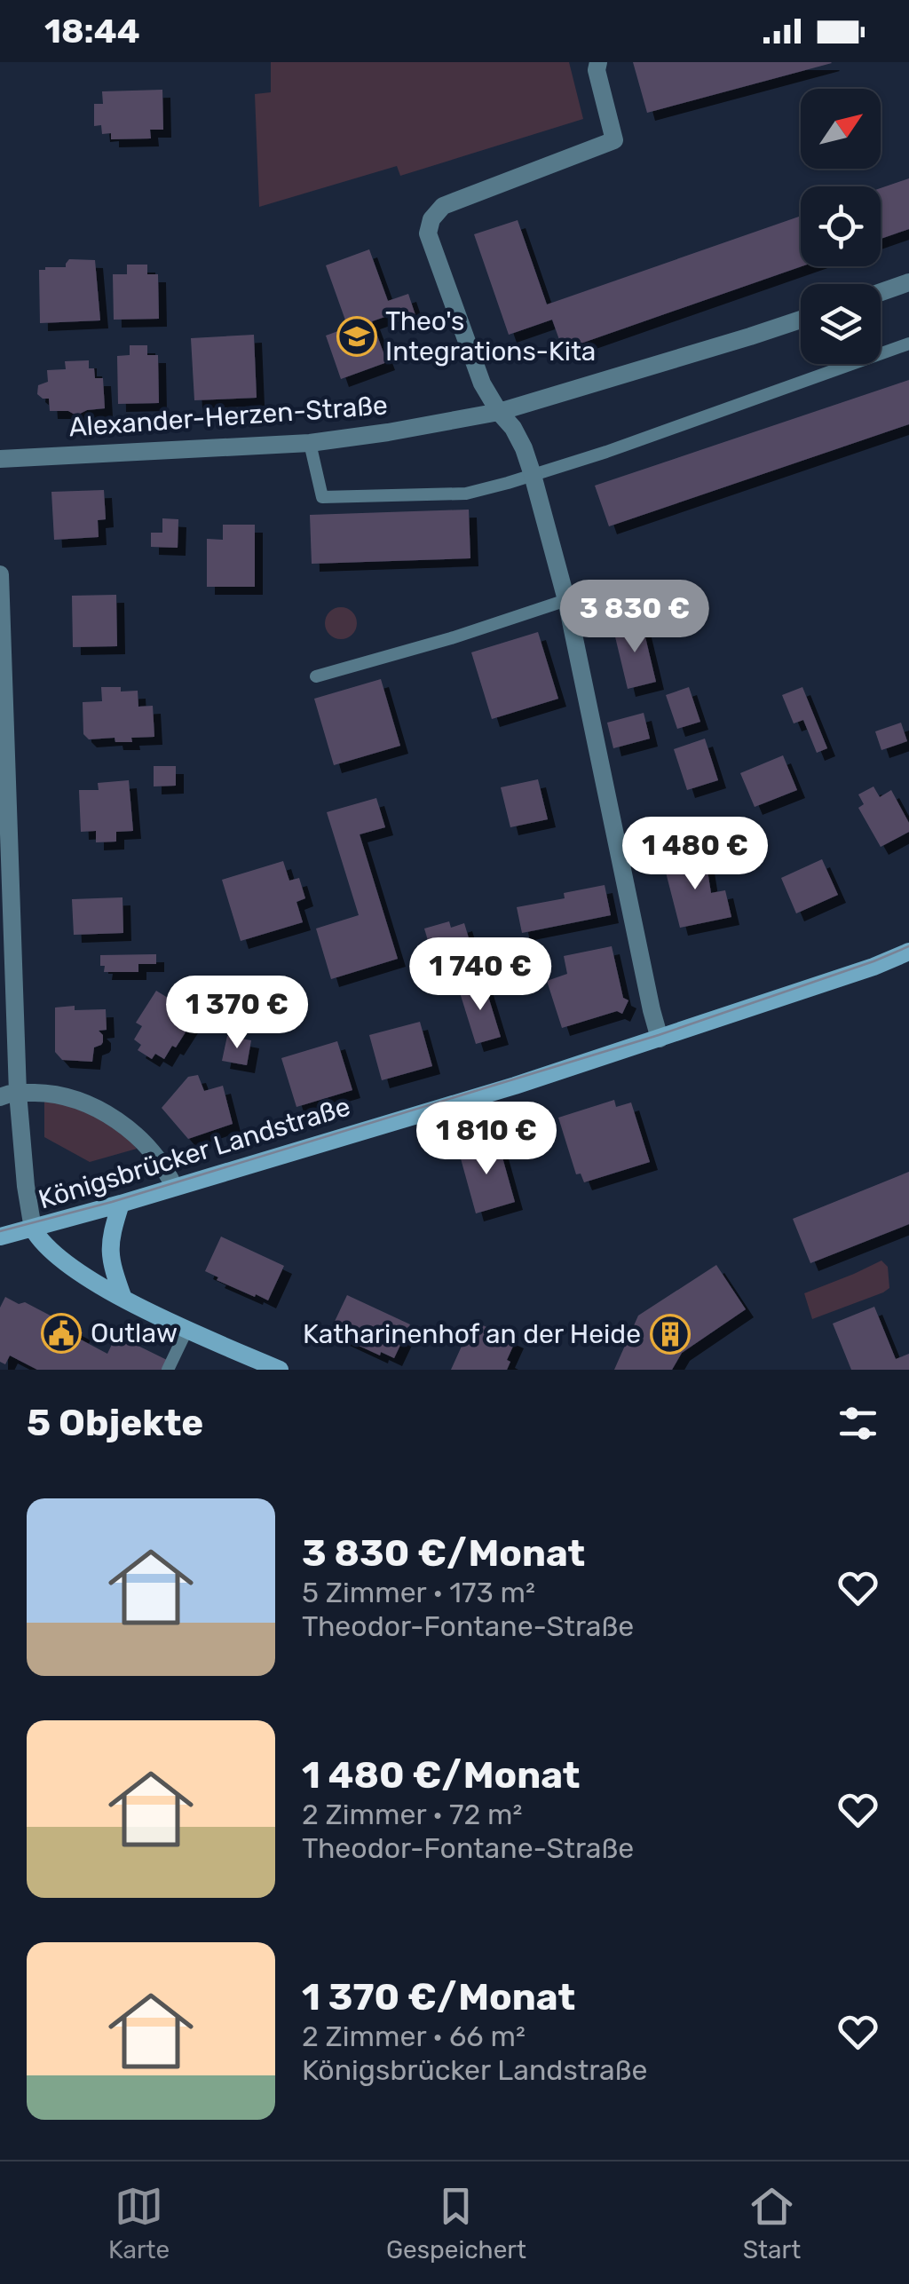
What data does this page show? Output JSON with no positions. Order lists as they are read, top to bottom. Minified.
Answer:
{"streets":{"main road":["Königsbrücker Landstraße"],"street":["Alexander-Herzen-Straße"]},"places":{"school or university":["Theo's Integrations-Kita"],"public building":["Outlaw"],"building":["Katharinenhof an der Heide"]},"north":"top right","page":{"status":"18:44","price":["3 830 €","1 480 €","1 740 €","1 370 €","1 810 €"],"heading":"5 Objekte","list":[{"name":"3 830 €/Monat","note":"5 Zimmer · 173 m² · Theodor-Fontane-Straße"},{"name":"1 480 €/Monat","note":"2 Zimmer · 72 m² · Theodor-Fontane-Straße"},{"name":"1 370 €/Monat","note":"2 Zimmer · 66 m² · Königsbrücker Landstraße"}],"tabs":["Karte","Gespeichert","Start"]}}
